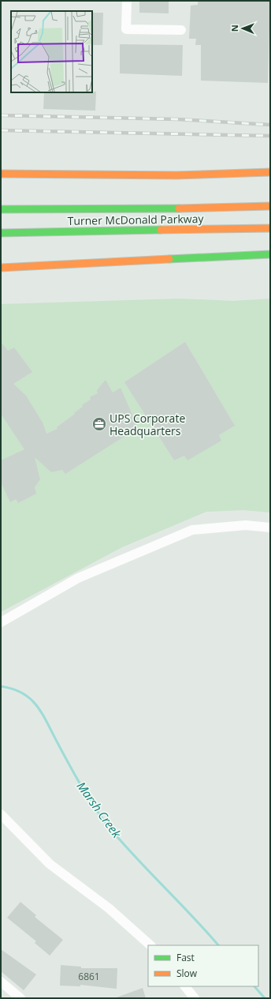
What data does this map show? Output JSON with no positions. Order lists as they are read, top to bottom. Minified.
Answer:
{"streets":{"highway":["Turner McDonald Parkway"]},"water":["Marsh Creek"],"places":{"office":["UPS Corporate Headquarters"]},"house_numbers":["6861"],"legend":["Fast","Slow"],"north":"left"}
